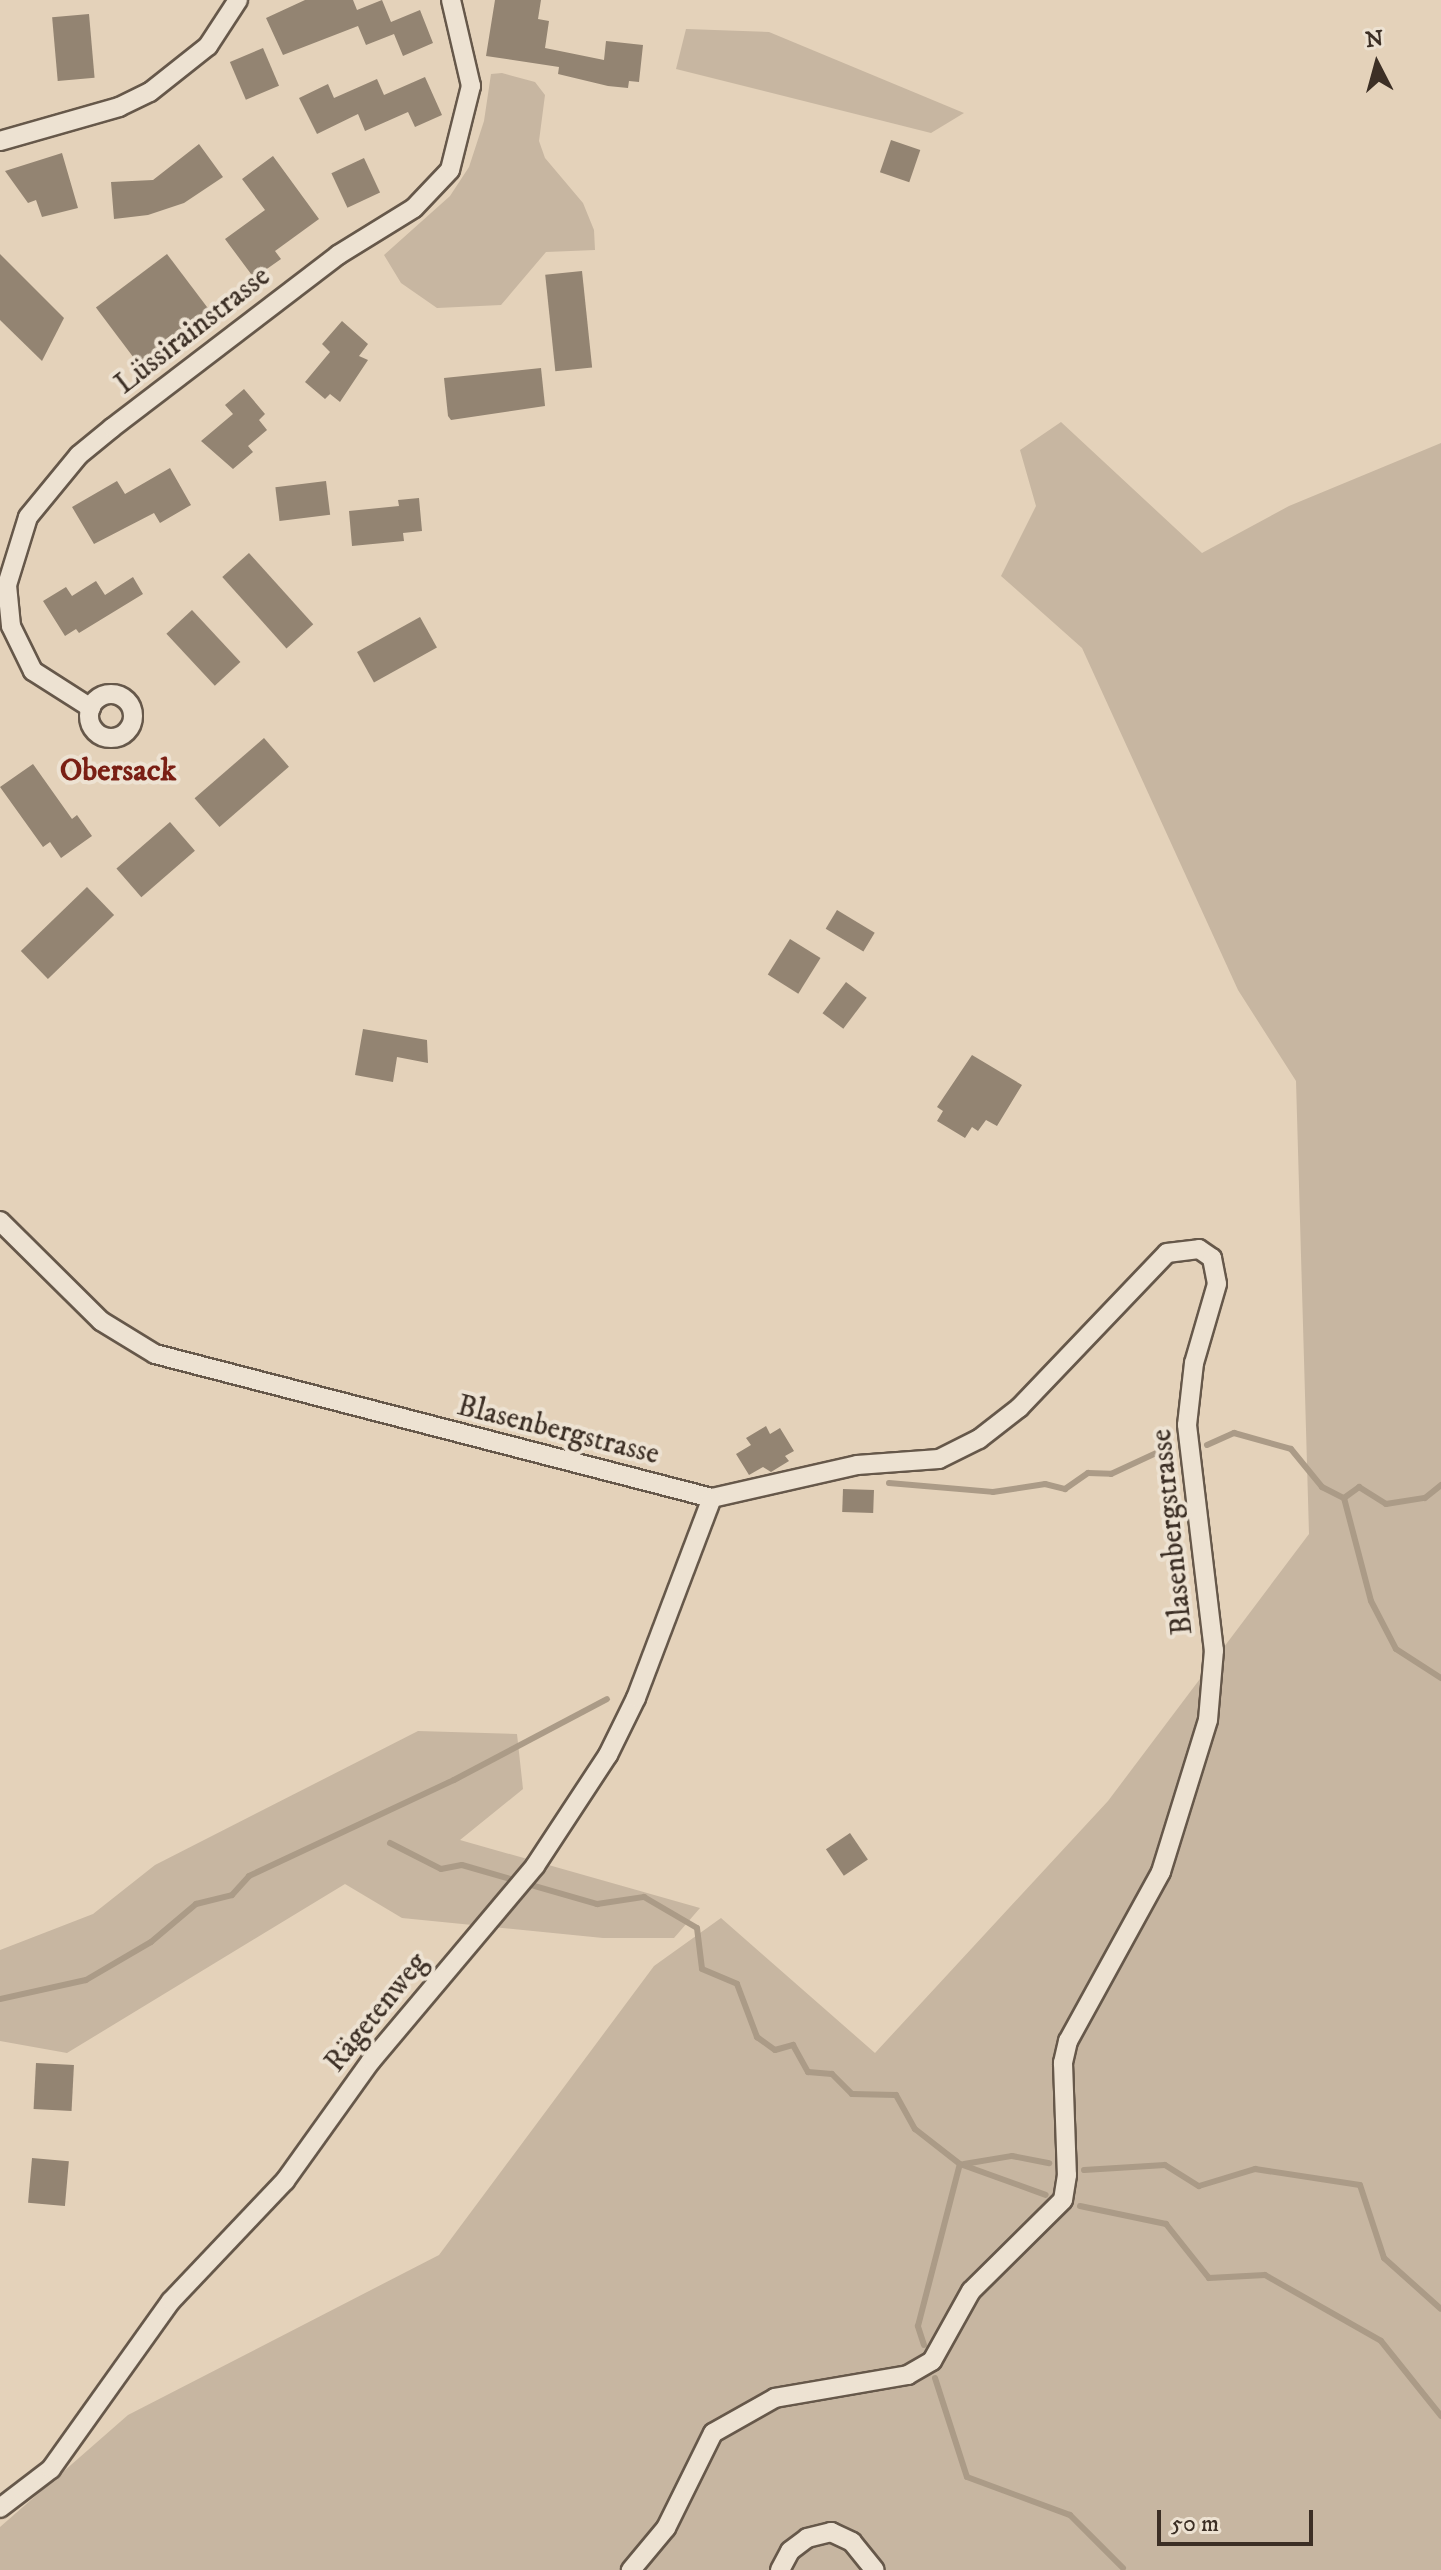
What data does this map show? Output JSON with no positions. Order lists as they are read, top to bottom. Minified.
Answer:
{"streets":{"street":["Lüssirainstrasse","Blasenbergstrasse","Rägetenweg"]},"crossings":[["Blasenbergstrasse","Rägetenweg"]],"districts":["Obersack"],"scale_bar":"50 m","north":"top"}
